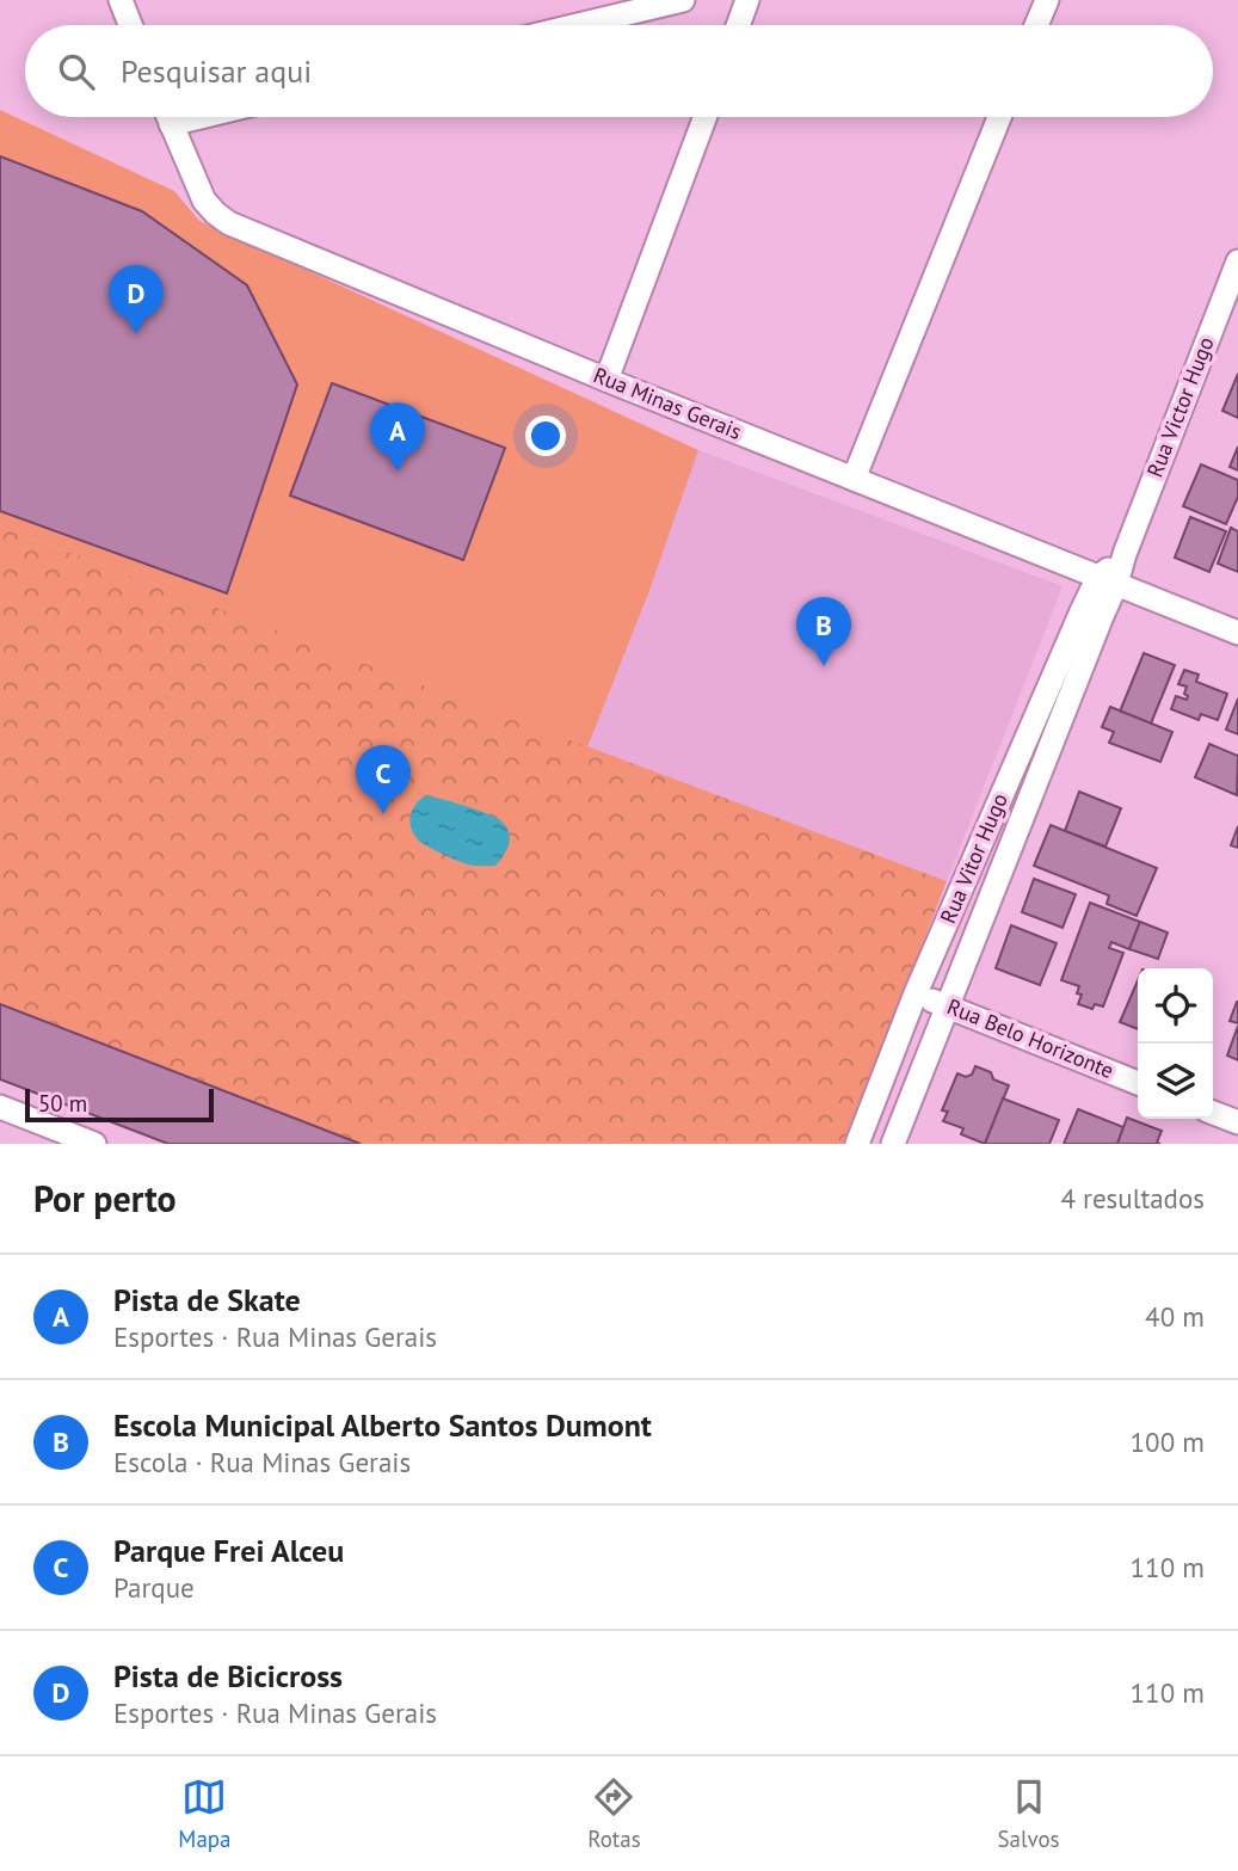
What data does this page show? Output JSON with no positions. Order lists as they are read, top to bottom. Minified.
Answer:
{"streets":{"street":["Rua Minas Gerais","Rua Victor Hugo","Rua Vitor Hugo","Rua Belo Horizonte"]},"crossings":[["Rua Minas Gerais","Rua Victor Hugo"],["Rua Minas Gerais","Rua Vitor Hugo"],["Rua Victor Hugo","Rua Vitor Hugo"],["Rua Vitor Hugo","Rua Belo Horizonte"]],"scale_bar":"50 m","page":{"search":"Pesquisar aqui","pins":["D","A","B","C"],"scale":"50 m","heading":["Por perto","4 resultados"],"list":[{"mark":"A","name":"Pista de Skate","note":"Esportes · Rua Minas Gerais","value":"40 m"},{"mark":"B","name":"Escola Municipal Alberto Santos Dumont","note":"Escola · Rua Minas Gerais","value":"100 m"},{"mark":"C","name":"Parque Frei Alceu","note":"Parque","value":"110 m"},{"mark":"D","name":"Pista de Bicicross","note":"Esportes · Rua Minas Gerais","value":"110 m"}],"nav":["Mapa","Rotas","Salvos"]}}
